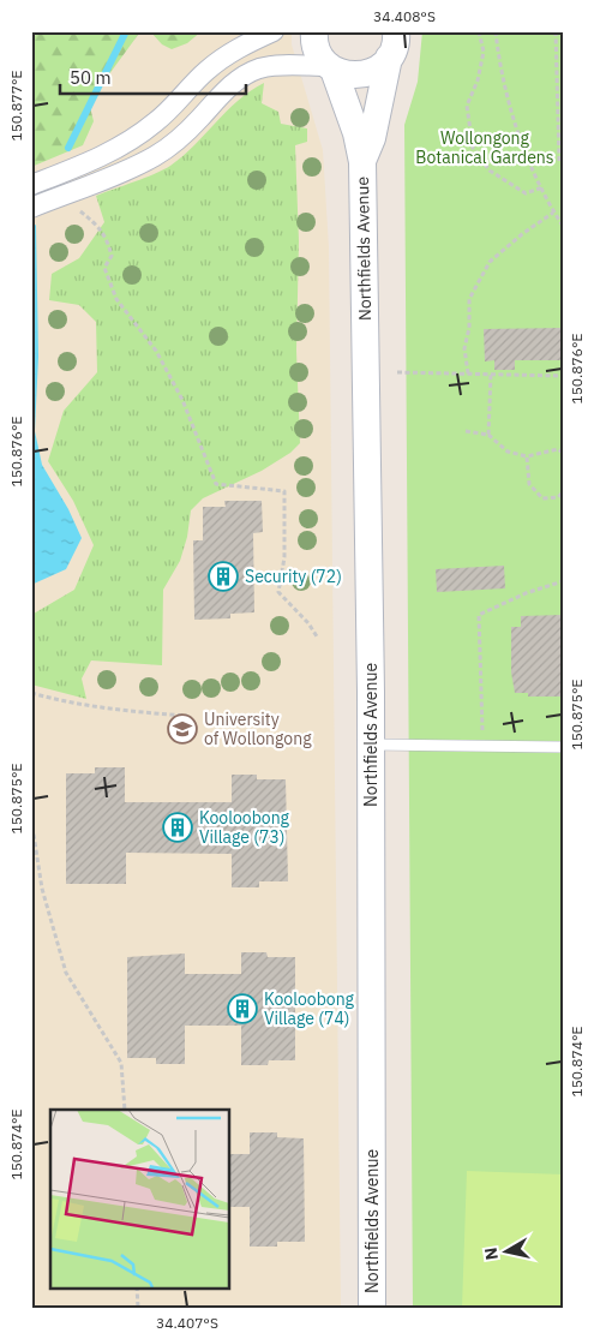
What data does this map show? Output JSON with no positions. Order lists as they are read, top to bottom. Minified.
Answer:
{"streets":{"main road":["Northfields Avenue"]},"parks":["Wollongong Botanical Gardens"],"places":{"building":["Security (72)","Kooloobong Village (73)","Kooloobong Village (74)"],"school or university":["University of Wollongong"]},"scale_bar":"50 m","north":"left","coordinates":["34.408°S","150.877°E","150.876°E","150.875°E","150.874°E","34.407°S"]}
